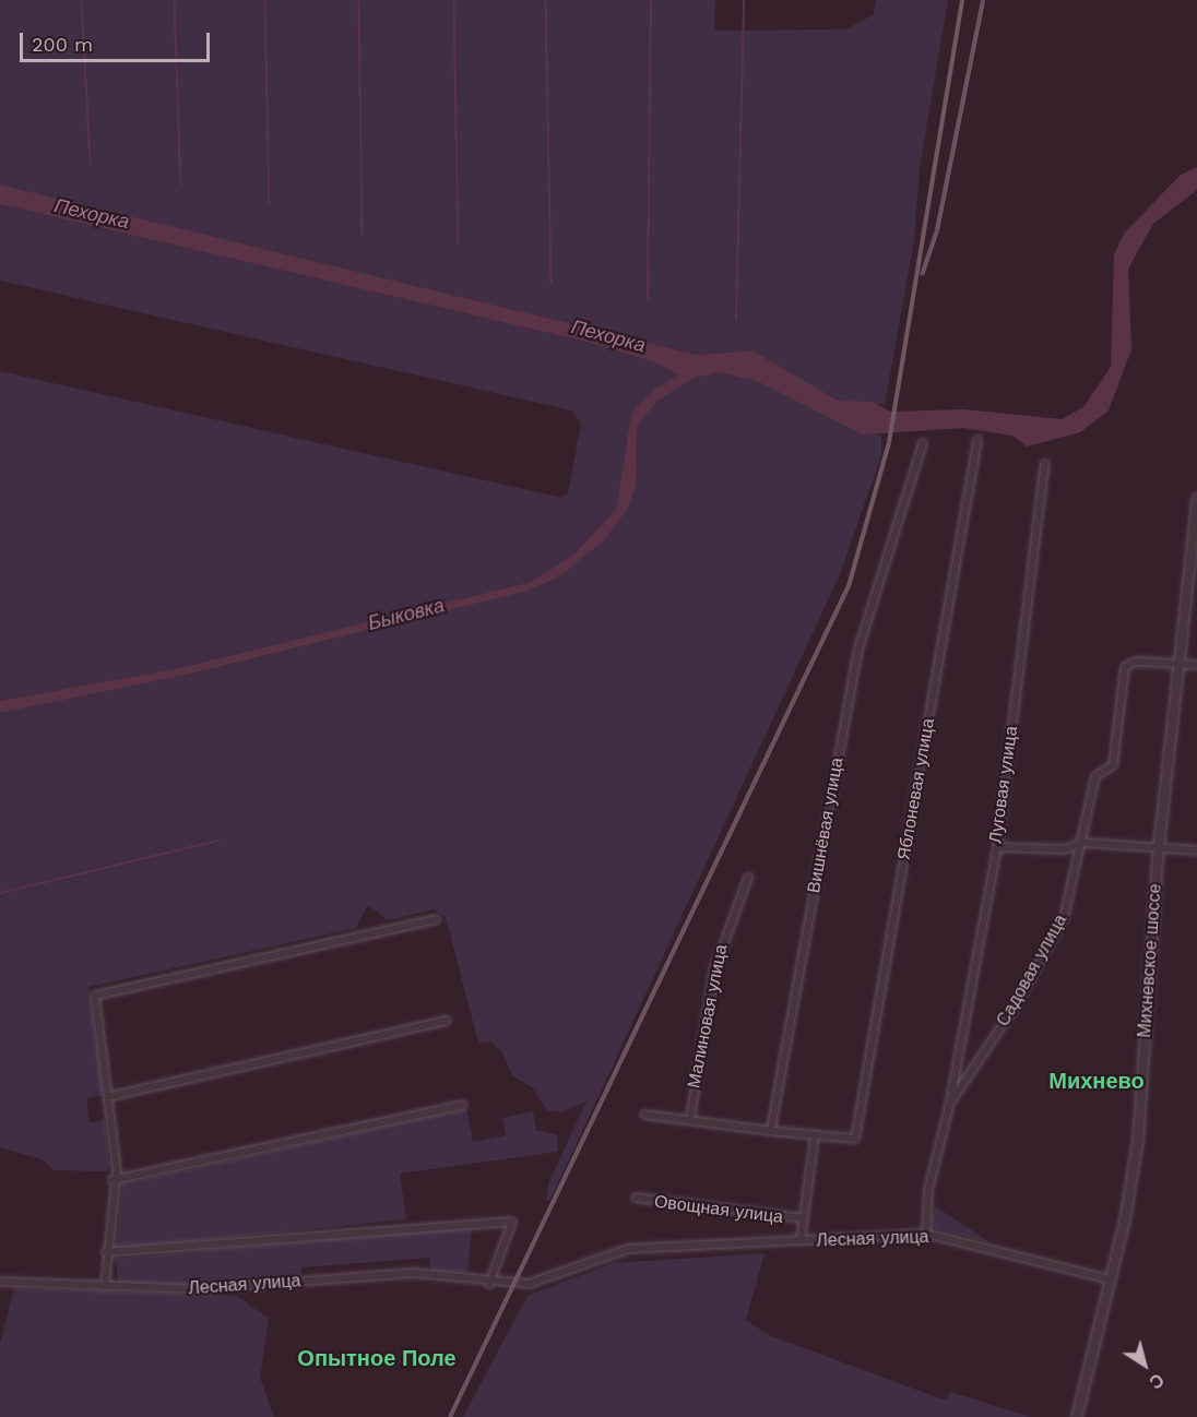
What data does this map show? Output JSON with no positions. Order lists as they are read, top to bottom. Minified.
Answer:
{"streets":{"street":["Луговая улица","Яблоневая улица","Вишнёвая улица","Михневское шоссе","Садовая улица","Малиновая улица","Овощная улица","Лесная улица"]},"crossings":[["Луговая улица","Садовая улица"],["Михневское шоссе","Садовая улица"],["Михневское шоссе","Лесная улица"],["Садовая улица","Лесная улица"]],"districts":["Михнево","Опытное Поле"],"water":["Пехорка","Быковка"],"scale_bar":"200 m","north":"bottom right"}
